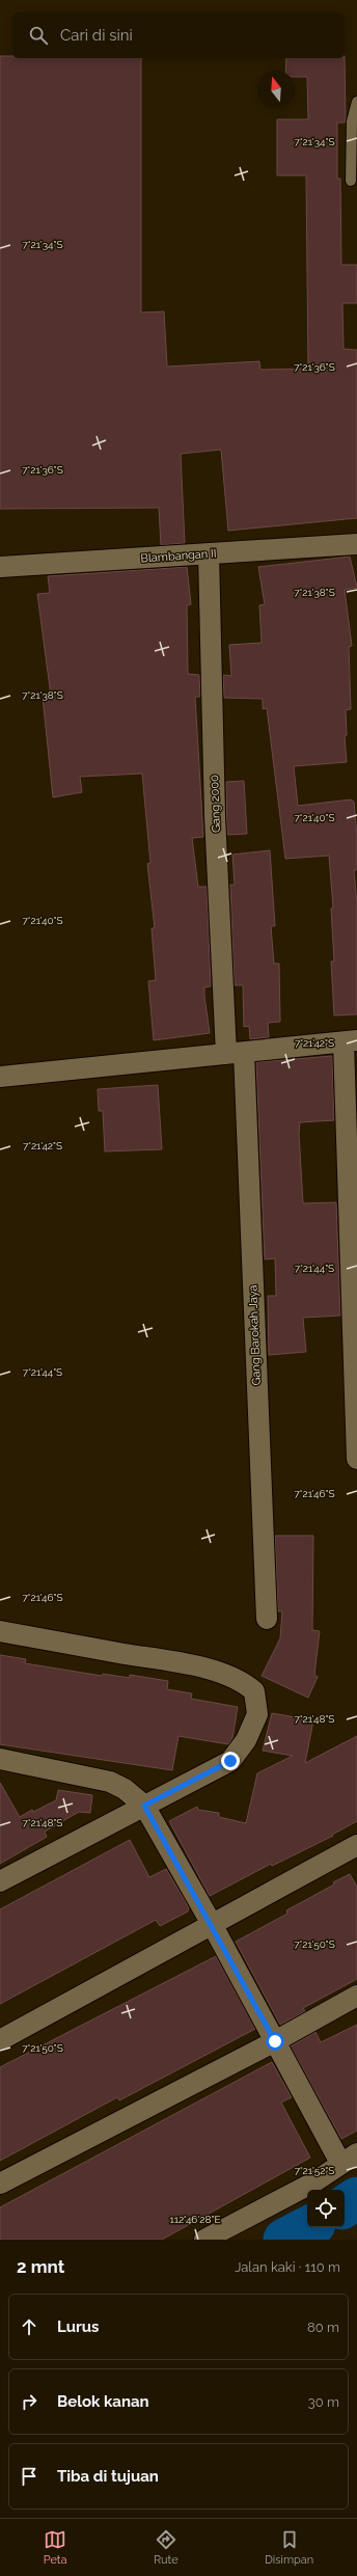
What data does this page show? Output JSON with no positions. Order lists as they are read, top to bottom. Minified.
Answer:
{"streets":{"street":["Blambangan II","Gang 2000","Gang Barokah Jaya"]},"crossings":[["Blambangan II","Gang 2000"],["Gang 2000","Gang Barokah Jaya"]],"north":"top","page":{"search":"Cari di sini","heading":["2 mnt","Jalan kaki · 110 m"],"list":[["Lurus","80 m"],["Belok kanan","30 m"],"Tiba di tujuan"],"nav":["Peta","Rute","Disimpan"]},"coordinates":["7°21'34\"S","7°21'36\"S","7°21'38\"S","7°21'40\"S","7°21'42\"S","7°21'44\"S","7°21'46\"S","7°21'48\"S","7°21'50\"S","7°21'52\"S","112°46'28\"E"]}
